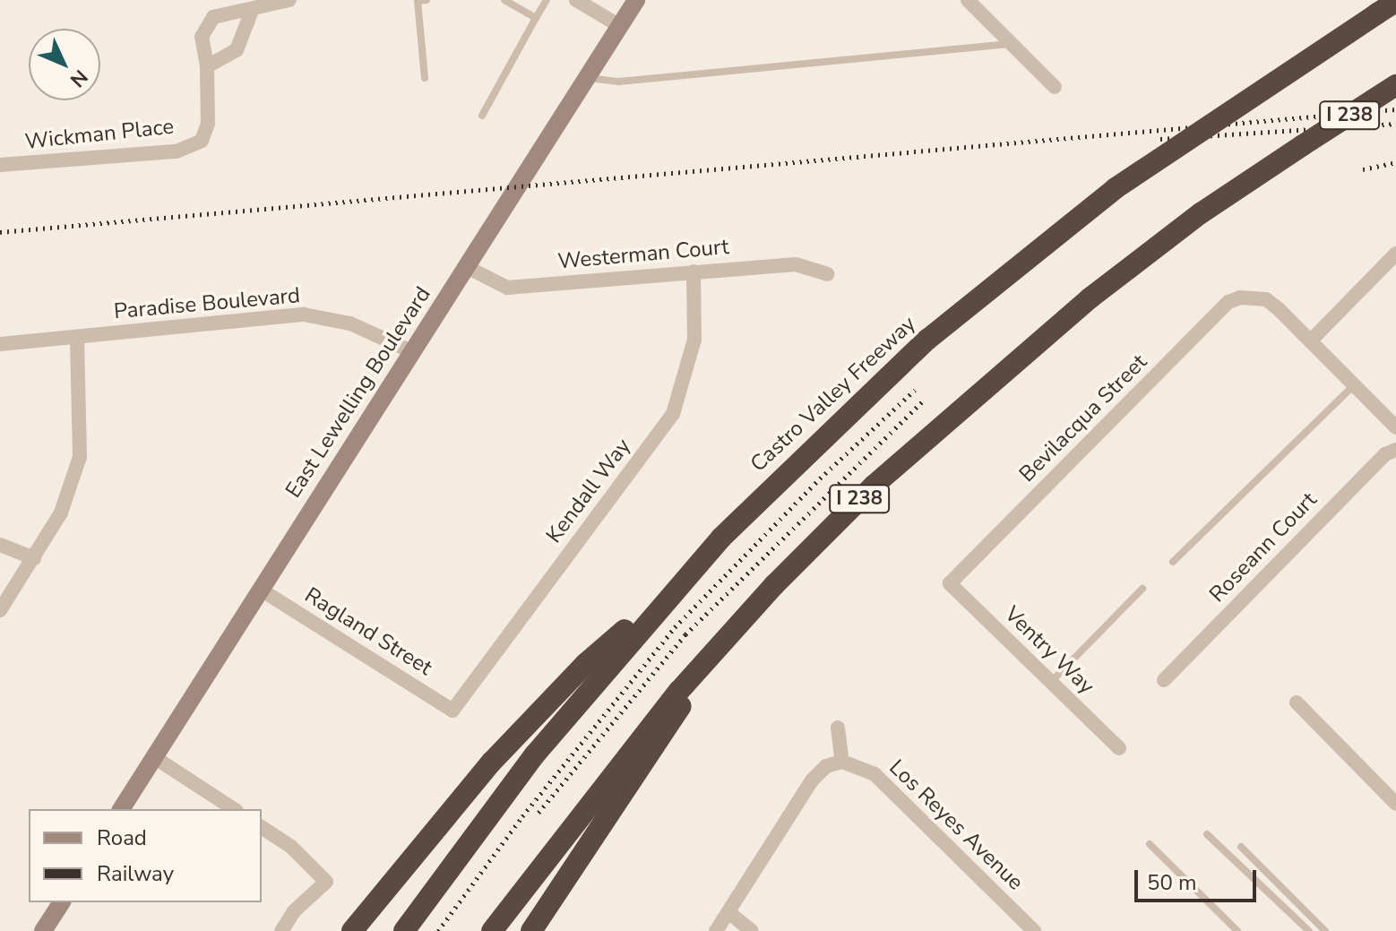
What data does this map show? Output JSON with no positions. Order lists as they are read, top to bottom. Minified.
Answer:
{"streets":{"highway":["I 238","Castro Valley Freeway"],"main road":["East Lewelling Boulevard"],"street":["Wickman Place","Westerman Court","Paradise Boulevard","Bevilacqua Street","Kendall Way","Roseann Court","Ragland Street","Ventry Way","Los Reyes Avenue"]},"crossings":[["Westerman Court","East Lewelling Boulevard"],["Westerman Court","Kendall Way"],["Paradise Boulevard","East Lewelling Boulevard"],["East Lewelling Boulevard","Ragland Street"],["Bevilacqua Street","Ventry Way"],["Kendall Way","Ragland Street"]],"legend":["Road","Railway"],"scale_bar":"50 m","north":"bottom right"}
